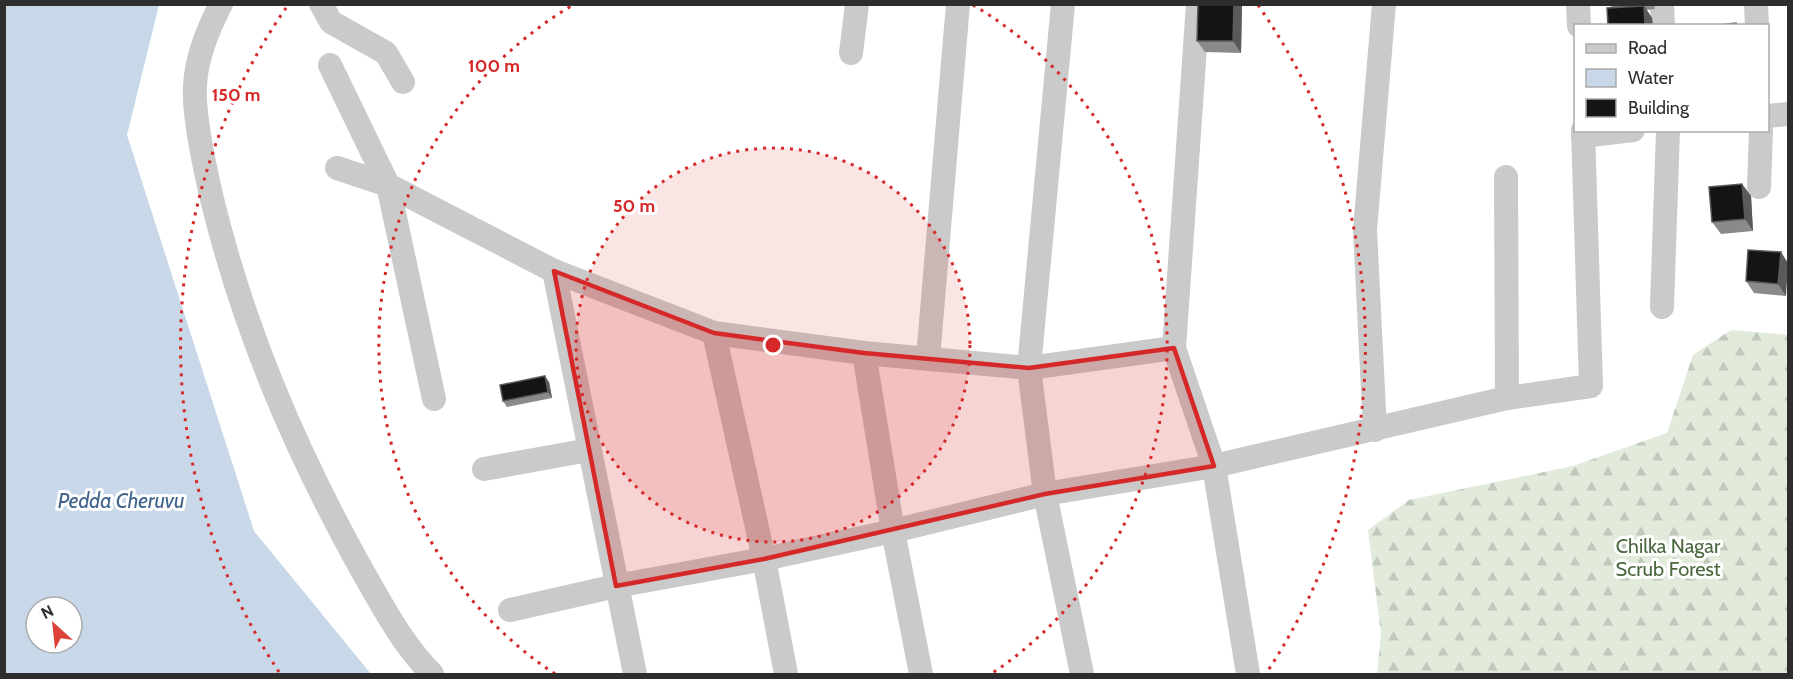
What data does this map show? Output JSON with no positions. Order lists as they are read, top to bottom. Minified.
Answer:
{"water":["Pedda Cheruvu"],"parks":["Chilka Nagar Scrub Forest"],"legend":["Road","Water","Building"],"north":"top left","rings":["100 m","150 m","50 m"]}
